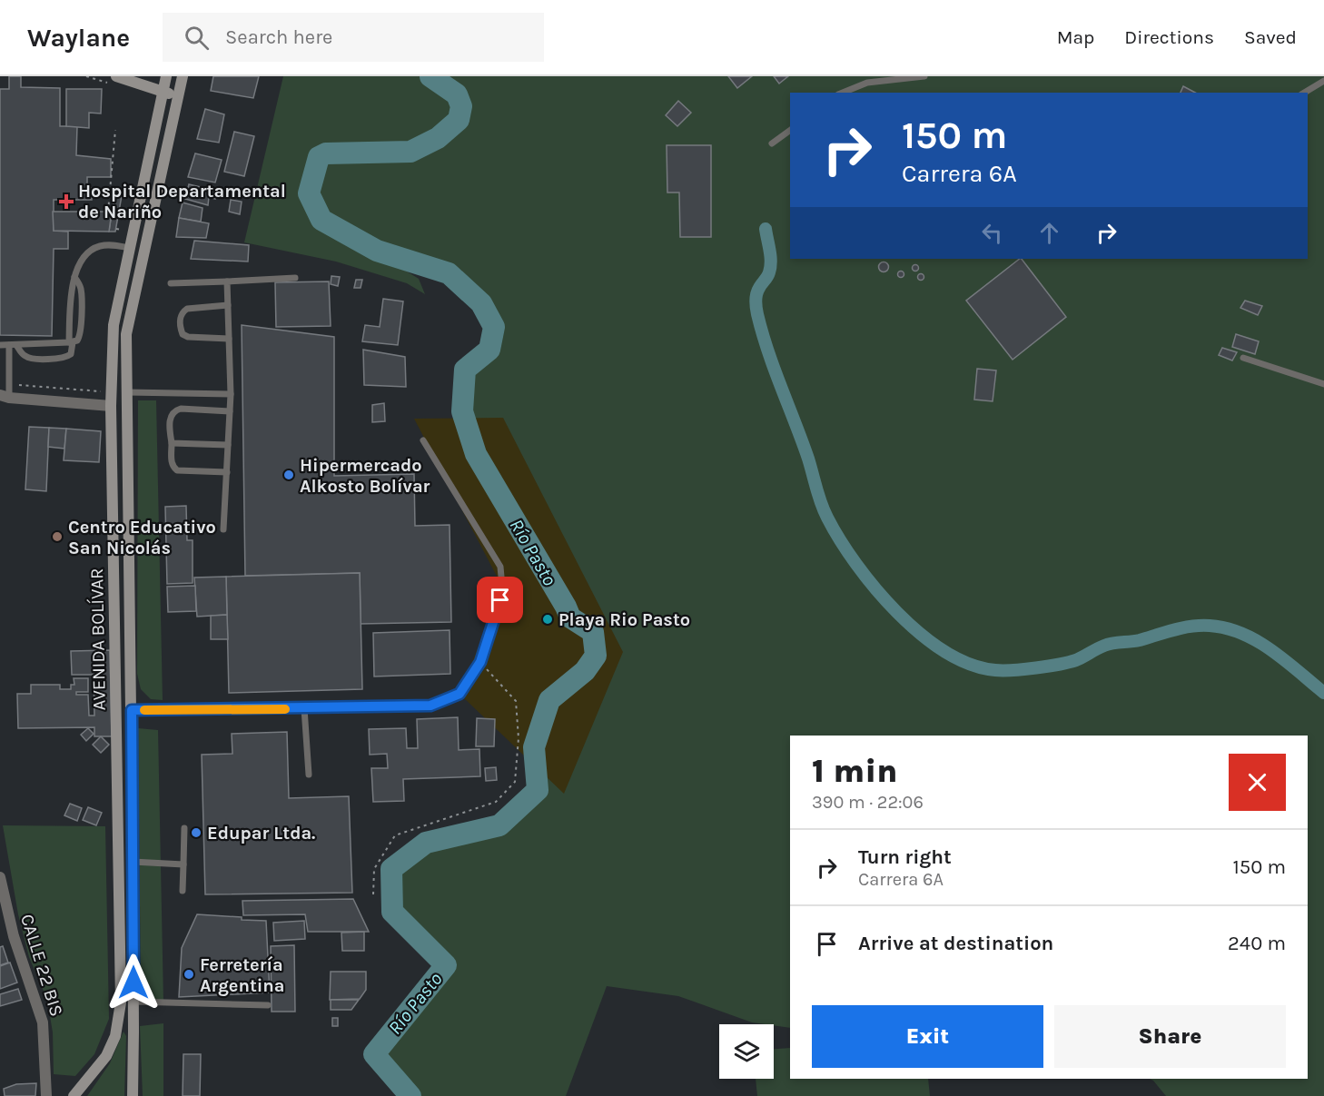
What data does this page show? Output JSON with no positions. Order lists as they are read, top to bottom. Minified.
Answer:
{"streets":{"main road":["AVENIDA BOLÍVAR"],"street":["CALLE 22 BIS"]},"water":["Río Pasto"],"places":{"health":["Hospital Departamental de Nariño"],"other":["Hipermercado Alkosto Bolívar","Centro Educativo San Nicolás","Playa Rio Pasto","Edupar Ltda.","Ferretería Argentina"]},"page":{"header":"Waylane","search":"Search here","nav":["Map","Directions","Saved"],"turn":["150 m","Carrera 6A"],"heading":["1 min","390 m · 22:06"],"list":[{"name":"Turn right","note":"Carrera 6A","value":"150 m"},{"name":"Arrive at destination","value":"240 m"}],"buttons":["Exit","Share"]}}
